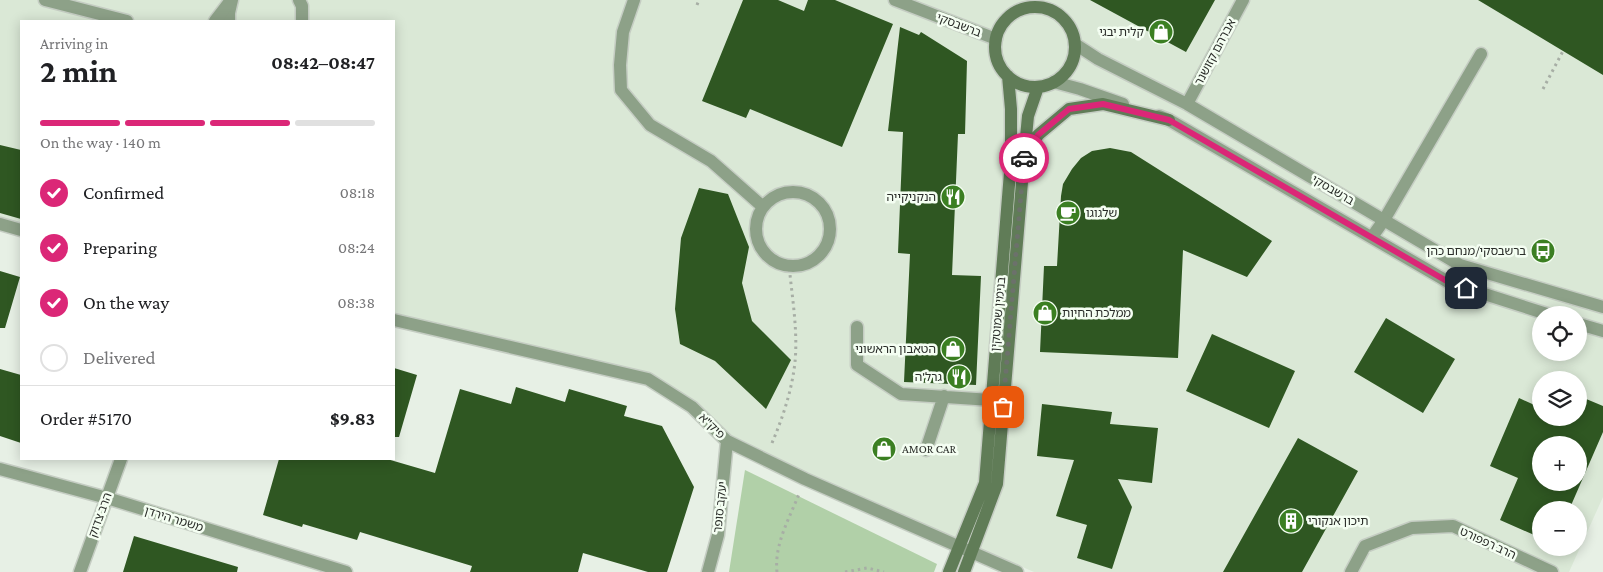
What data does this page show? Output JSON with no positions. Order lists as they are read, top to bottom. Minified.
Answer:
{"streets":{"street":["ברשבסקי","אברהם קזושנר","בנימין שמוטקין","פיק\"א","יעקב סופר","הרב צדוק","משמר הירדן","הרב רפפורט"]},"crossings":[["ברשבסקי","אברהם קזושנר"],["ברשבסקי","בנימין שמוטקין"],["בנימין שמוטקין","פיק\"א"],["פיק\"א","יעקב סופר"],["הרב צדוק","משמר הירדן"]],"places":{"shop":["קלית יבגי","ממלכת החיות","הטאבון הראשוני","AMOR CAR"],"restaurant":["הנקניקייה","גרל'ה"],"cafe":["שלגוגו"],"bus stop":["ברשבסקי/מנחם כהן"],"building":["תיכון אנקורי"]},"page":{"heading":["2 min","Arriving in","08:42–08:47"],"panel":["Order #5170","$9.83"],"bar":"On the way · 140 m","list":[["Confirmed","08:18"],["Preparing","08:24"],["On the way","08:38"],"Delivered"],"map_buttons":["+","−"]}}
